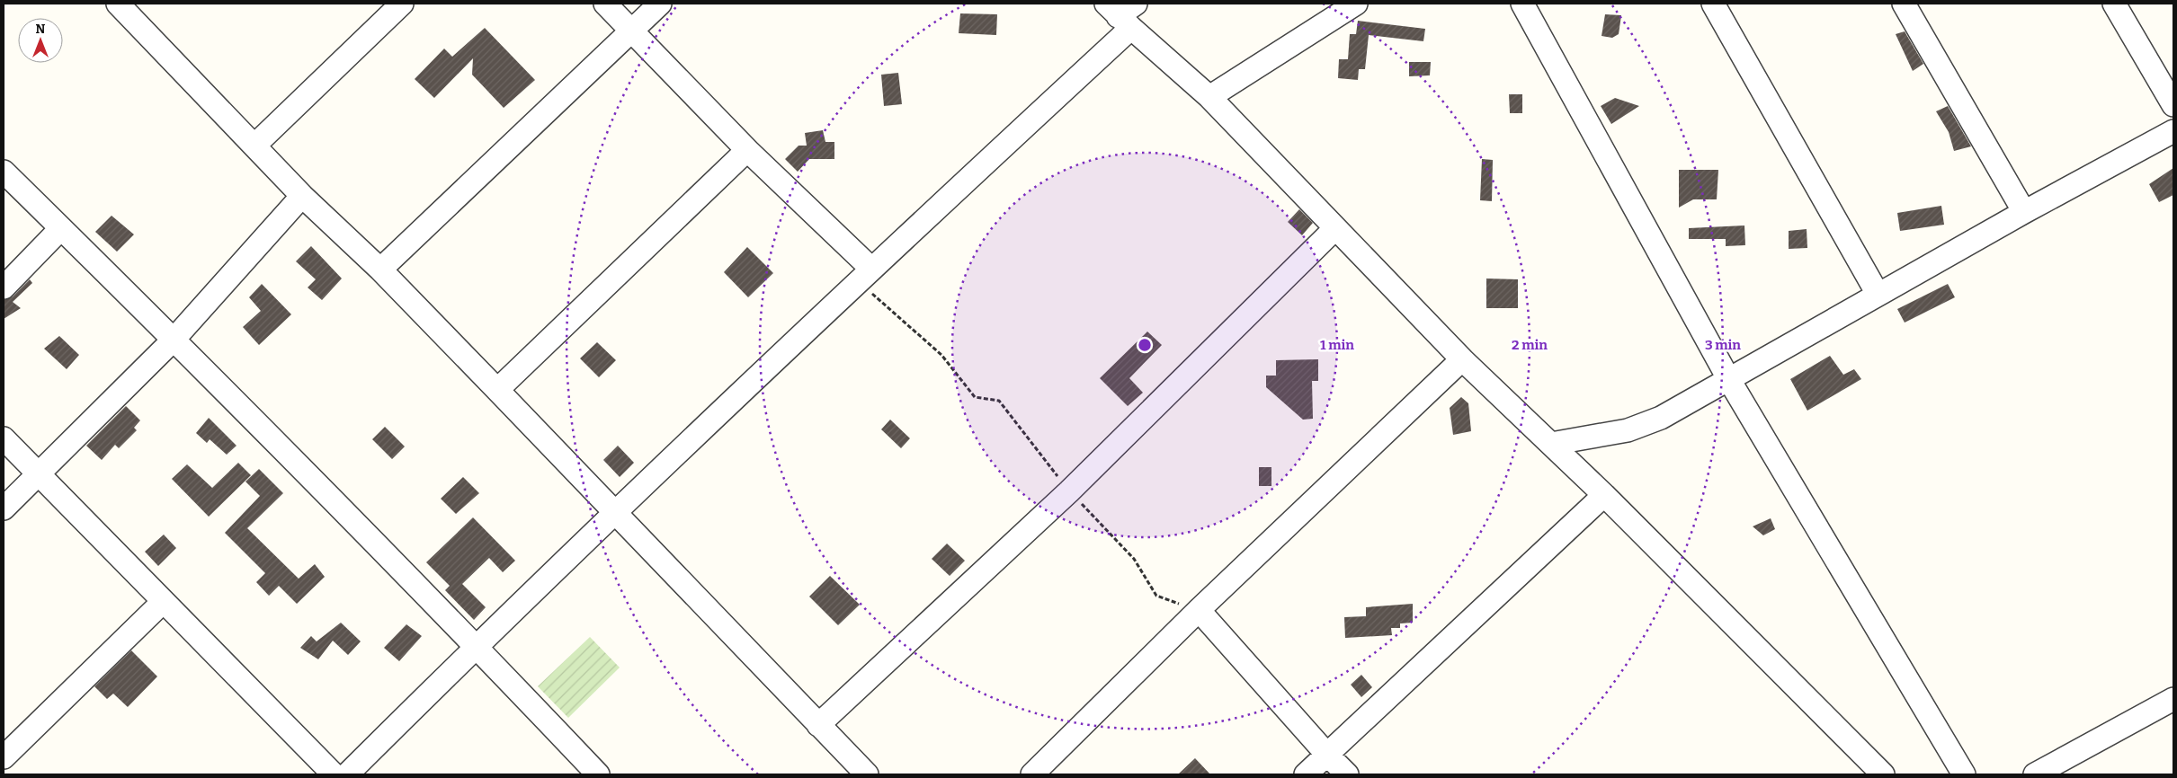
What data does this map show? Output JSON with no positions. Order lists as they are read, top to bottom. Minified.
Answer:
{"north":"top","rings":["1 min","2 min","3 min"]}
